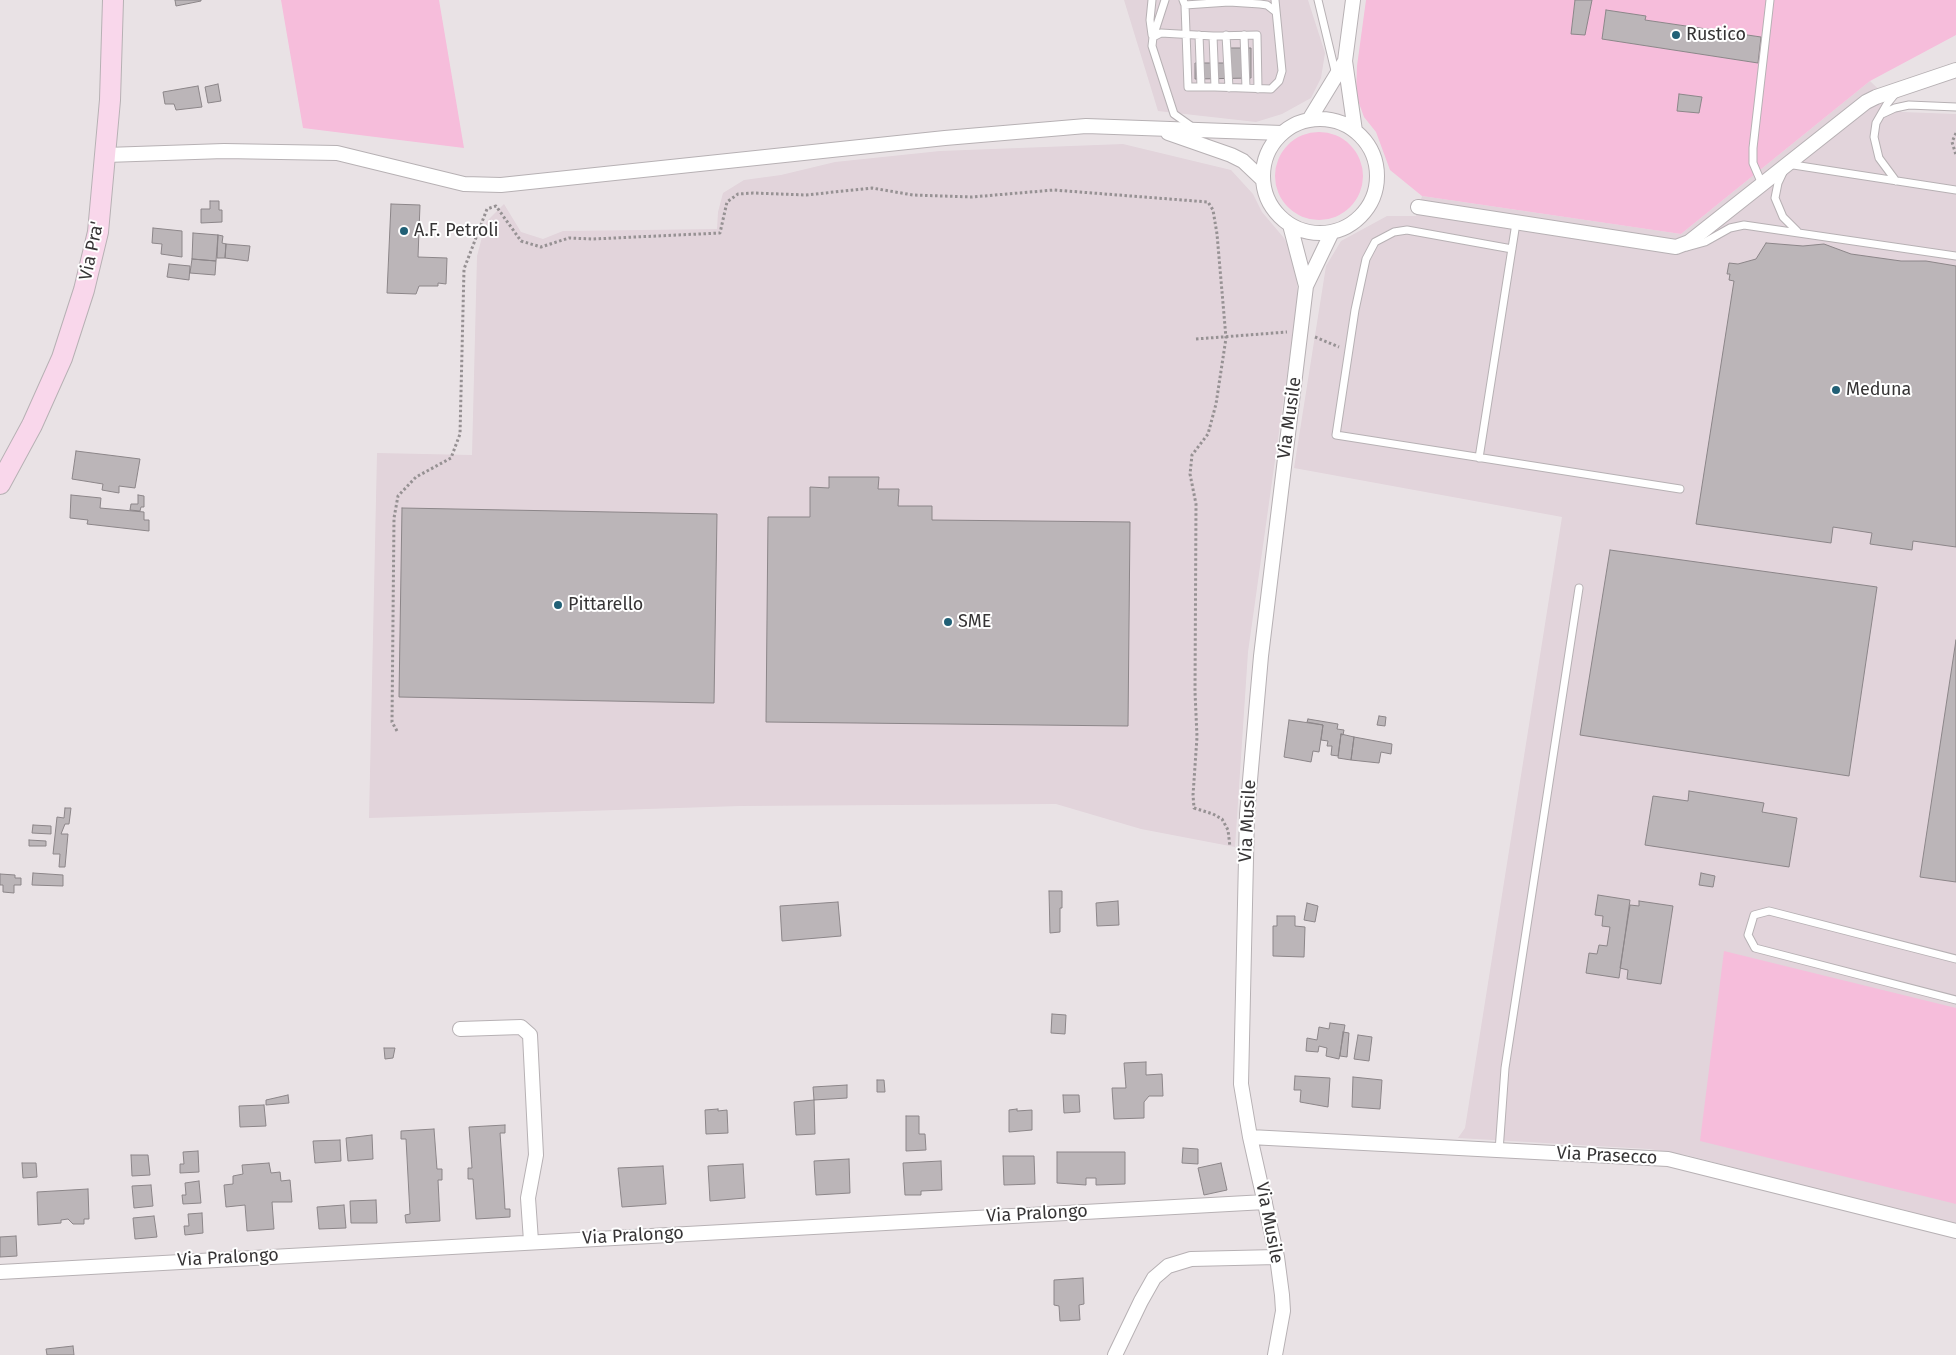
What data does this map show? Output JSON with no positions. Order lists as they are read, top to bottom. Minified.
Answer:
{"streets":{"street":["Via Pra'","Via Musile","Via Prasecco","Via Pralongo"]},"crossings":[["Via Musile","Via Prasecco"],["Via Musile","Via Pralongo"]],"places":["Rustico","A.F. Petroli","Meduna","Pittarello","SME"]}
